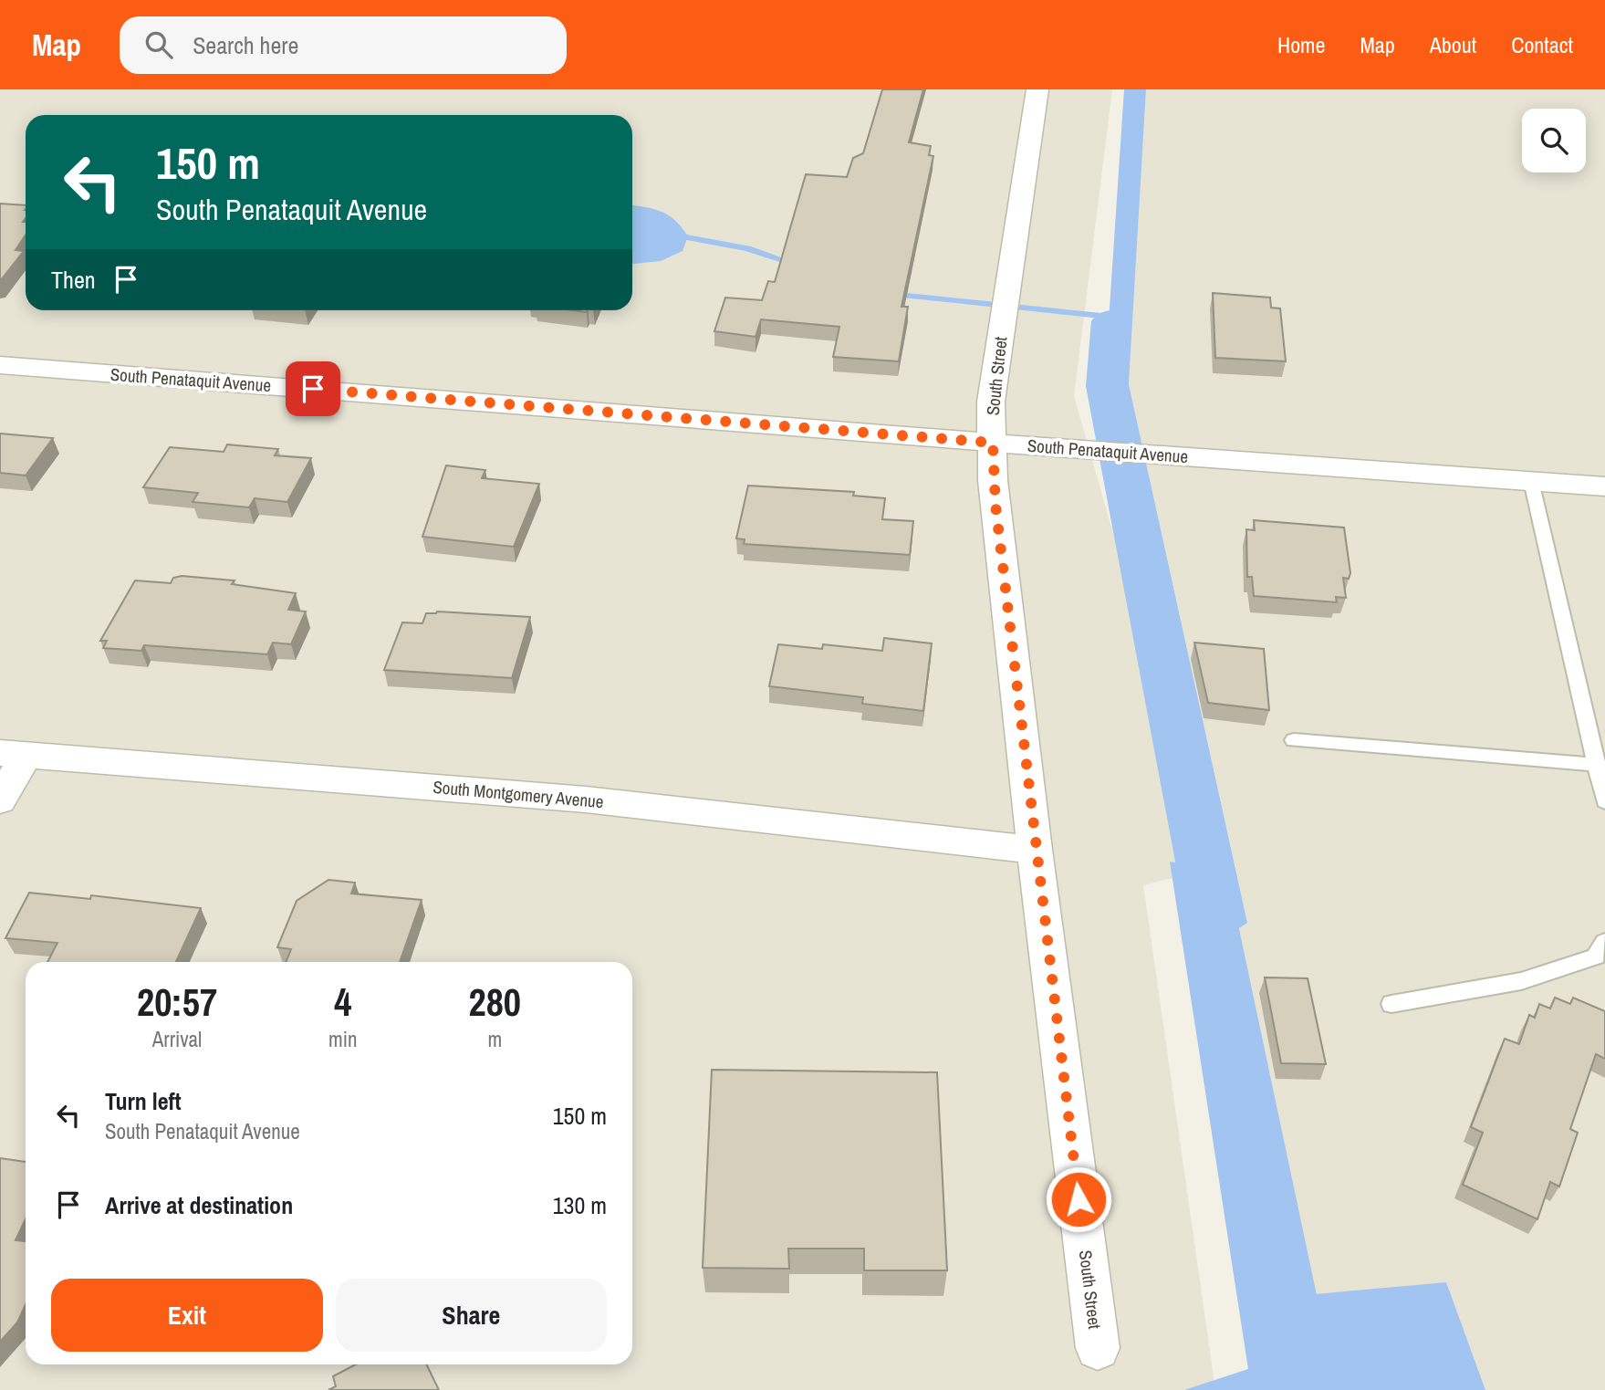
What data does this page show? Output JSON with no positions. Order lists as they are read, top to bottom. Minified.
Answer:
{"streets":{"street":["South Street","South Penataquit Avenue","South Montgomery Avenue"]},"crossings":[["South Street","South Penataquit Avenue"],["South Street","South Montgomery Avenue"]],"page":{"header":"Map","search":"Search here","nav":["Home","Map","About","Contact"],"turn":["150 m","South Penataquit Avenue"],"then":"Then","eta":["20:57","Arrival","4","min","280","m"],"list":[{"name":"Turn left","note":"South Penataquit Avenue","value":"150 m"},{"name":"Arrive at destination","value":"130 m"}],"buttons":["Exit","Share"]}}
